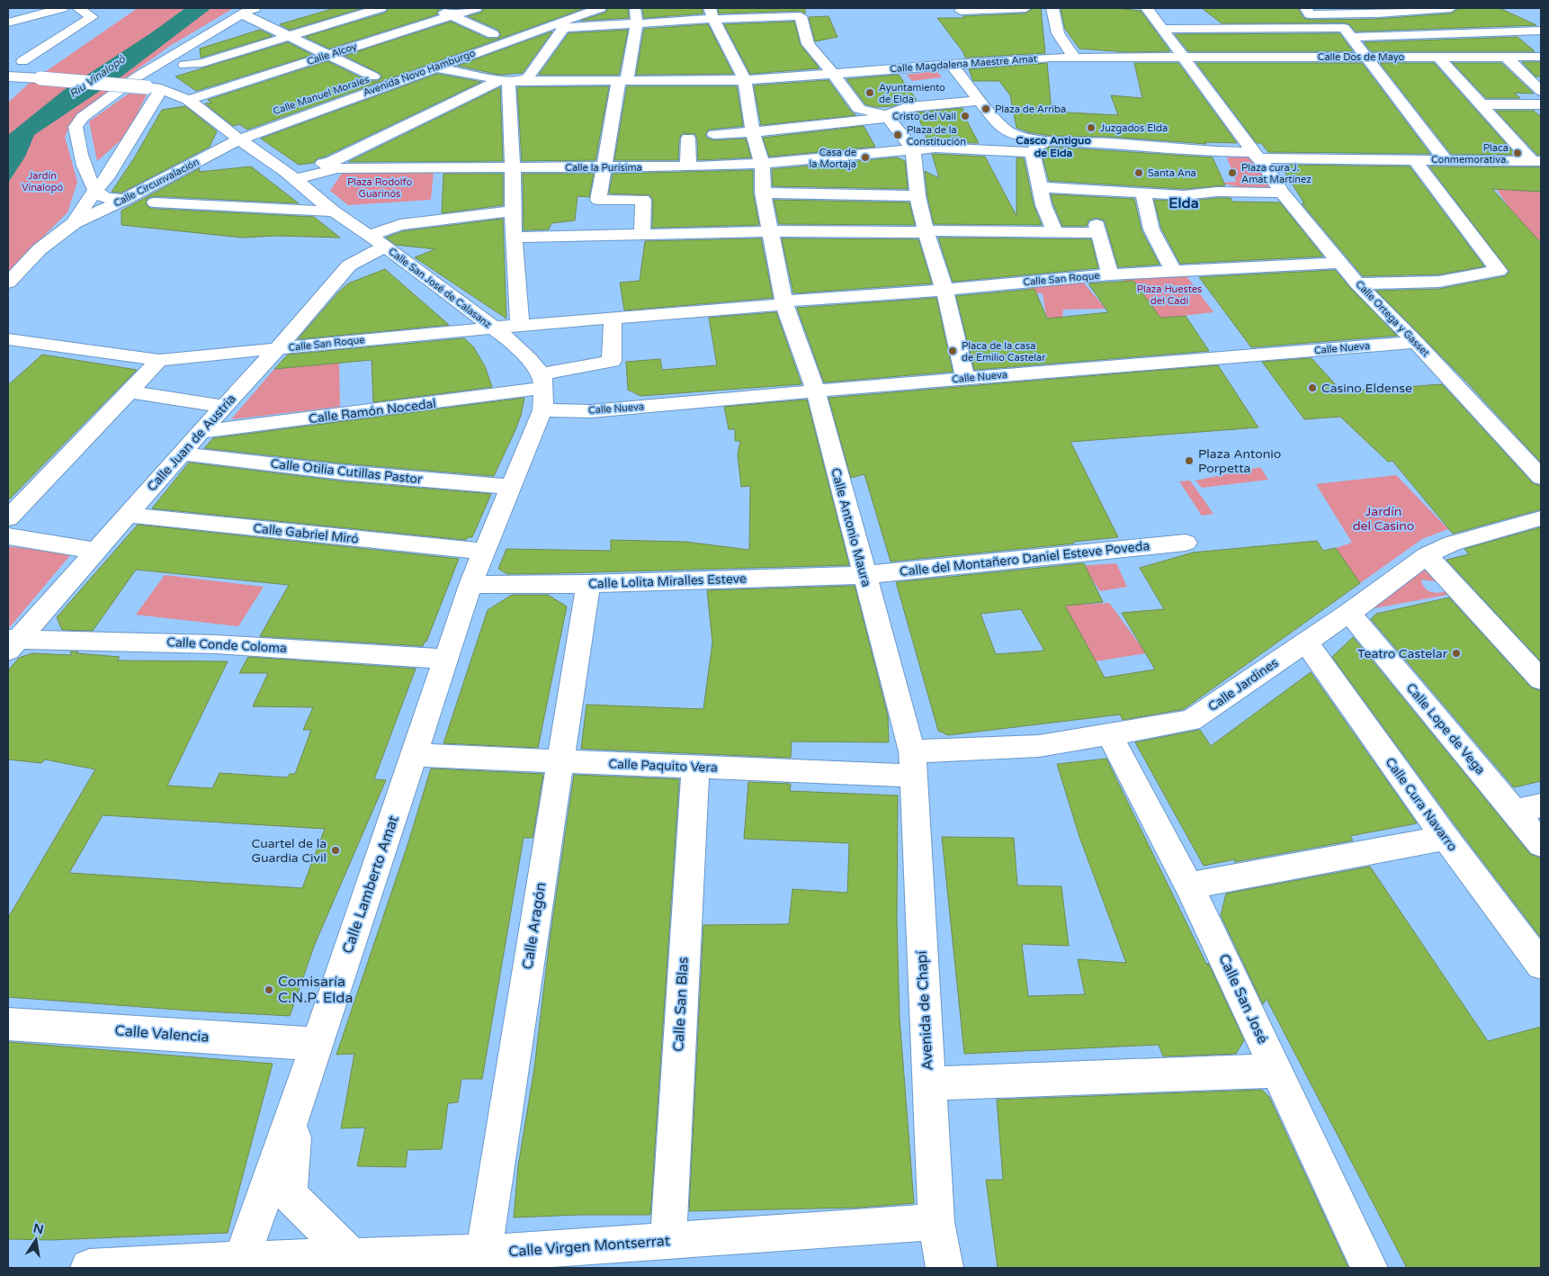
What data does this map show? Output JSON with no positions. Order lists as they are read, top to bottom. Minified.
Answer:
{"streets":{"street":["Calle Alcoy","Calle Dos de Mayo","Calle Magdalena Maestre Amat","Avenida Novo Hamburgo","Calle Manuel Morales","Calle la Purísima","Calle Circunvalación","Calle San Roque","Calle San José de Calasanz","Calle Ortega y Gasset","Calle Nueva","Calle Ramón Nocedal","Calle Juan de Austria","Calle Otilia Cutillas Pastor","Calle Antonio Maura","Calle Gabriel Miró","Calle del Montañero Daniel Esteve Poveda","Calle Lolita Miralles Esteve","Calle Conde Coloma","Calle Jardines","Calle Lope de Vega","Calle Paquito Vera","Calle Cura Navarro","Calle Lamberto Amat","Calle Aragón","Calle San José","Calle San Blas","Avenida de Chapí","Calle Valencia","Calle Virgen Montserrat"]},"crossings":[["Calle Alcoy","Calle San José de Calasanz"],["Calle Dos de Mayo","Calle Magdalena Maestre Amat"],["Calle Dos de Mayo","Calle Ortega y Gasset"],["Calle Magdalena Maestre Amat","Calle Ortega y Gasset"],["Calle Magdalena Maestre Amat","Calle Antonio Maura"],["Avenida Novo Hamburgo","Calle Circunvalación"],["Avenida Novo Hamburgo","Calle San José de Calasanz"],["Calle la Purísima","Calle San José de Calasanz"],["Calle la Purísima","Calle Antonio Maura"],["Calle Circunvalación","Calle San José de Calasanz"],["Calle San Roque","Calle San José de Calasanz"],["Calle San Roque","Calle Ortega y Gasset"],["Calle San Roque","Calle Ramón Nocedal"],["Calle San Roque","Calle Juan de Austria"],["Calle San Roque","Calle Antonio Maura"],["Calle San José de Calasanz","Calle Ramón Nocedal"],["Calle San José de Calasanz","Calle Juan de Austria"],["Calle Ortega y Gasset","Calle Nueva"],["Calle Nueva","Calle Antonio Maura"],["Calle Ramón Nocedal","Calle Juan de Austria"],["Calle Juan de Austria","Calle Otilia Cutillas Pastor"],["Calle Juan de Austria","Calle Gabriel Miró"],["Calle Juan de Austria","Calle Conde Coloma"],["Calle Antonio Maura","Calle del Montañero Daniel Esteve Poveda"],["Calle Antonio Maura","Calle Lolita Miralles Esteve"],["Calle Antonio Maura","Calle Jardines"],["Calle Antonio Maura","Calle Paquito Vera"],["Calle Antonio Maura","Avenida de Chapí"],["Calle del Montañero Daniel Esteve Poveda","Calle Lolita Miralles Esteve"],["Calle Lolita Miralles Esteve","Calle Lamberto Amat"],["Calle Lolita Miralles Esteve","Calle Aragón"],["Calle Conde Coloma","Calle Lamberto Amat"],["Calle Jardines","Calle Lope de Vega"],["Calle Jardines","Calle Paquito Vera"],["Calle Jardines","Calle Cura Navarro"],["Calle Jardines","Calle San José"],["Calle Jardines","Avenida de Chapí"],["Calle Paquito Vera","Calle Lamberto Amat"],["Calle Paquito Vera","Calle Aragón"],["Calle Paquito Vera","Calle San Blas"],["Calle Paquito Vera","Avenida de Chapí"],["Calle Lamberto Amat","Calle Valencia"],["Calle Lamberto Amat","Calle Virgen Montserrat"],["Calle Aragón","Calle Virgen Montserrat"],["Calle San Blas","Calle Virgen Montserrat"],["Avenida de Chapí","Calle Virgen Montserrat"]],"districts":["Casco Antiguo de Elda","Elda"],"water":["Riu Vinalopó"],"parks":["Jardín Vinalopó","Plaza Rodolfo Guarinós","Plaza Huestes del Cadí","Jardín del Casino"],"places":["Ayuntamiento de Elda","Plaza de Arriba","Cristo del Vall","Juzgados Elda","Plaza de la Constitución","Placa Conmemorativa.","Casa de la Mortaja","Santa Ana","Plaza cura J. Amat Martínez","Placa de la casa de Emilio Castelar","Casino Eldense","Plaza Antonio Porpetta","Teatro Castelar","Cuartel de la Guardia Civil","Comisaría C.N.P. Elda"],"north":"top"}
